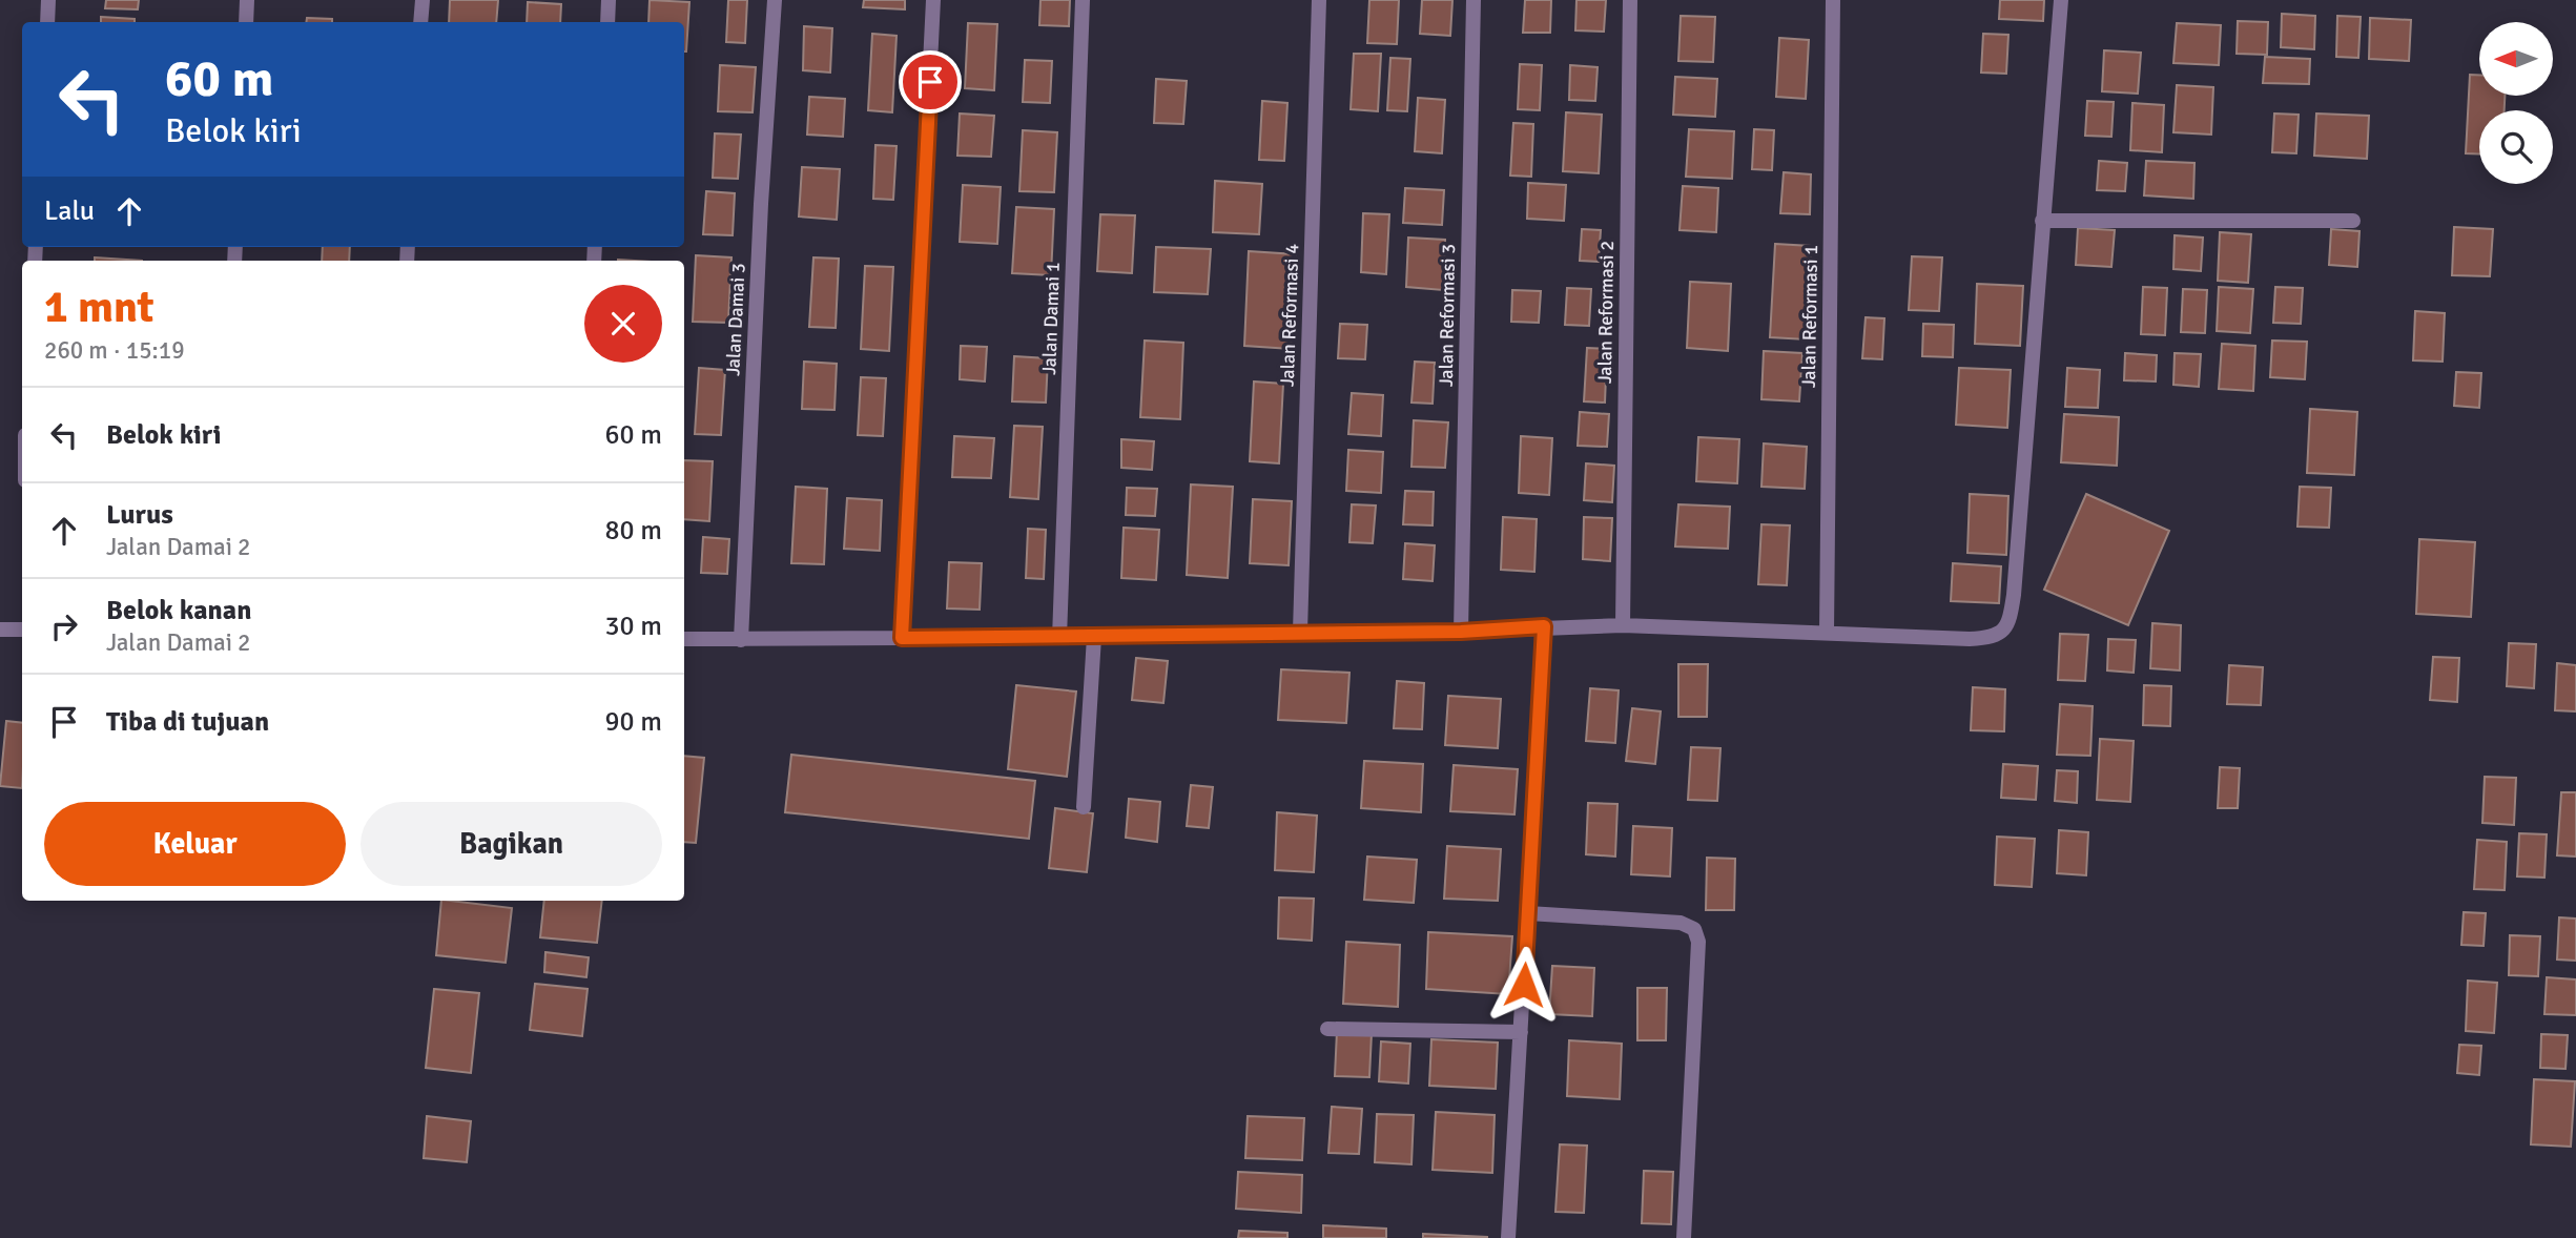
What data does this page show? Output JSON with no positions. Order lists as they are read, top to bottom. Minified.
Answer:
{"streets":{"street":["Jalan Reformasi 2","Jalan Reformasi 4","Jalan Reformasi 3","Jalan Reformasi 1","Jalan Damai 1","Jalan Damai 3"]},"north":"left","page":{"turn":["60 m","Belok kiri"],"then":"Lalu","heading":["1 mnt","260 m · 15:19"],"list":[{"name":"Belok kiri","value":"60 m"},{"name":"Lurus","note":"Jalan Damai 2","value":"80 m"},{"name":"Belok kanan","note":"Jalan Damai 2","value":"30 m"},{"name":"Tiba di tujuan","value":"90 m"}],"buttons":["Keluar","Bagikan"]}}
